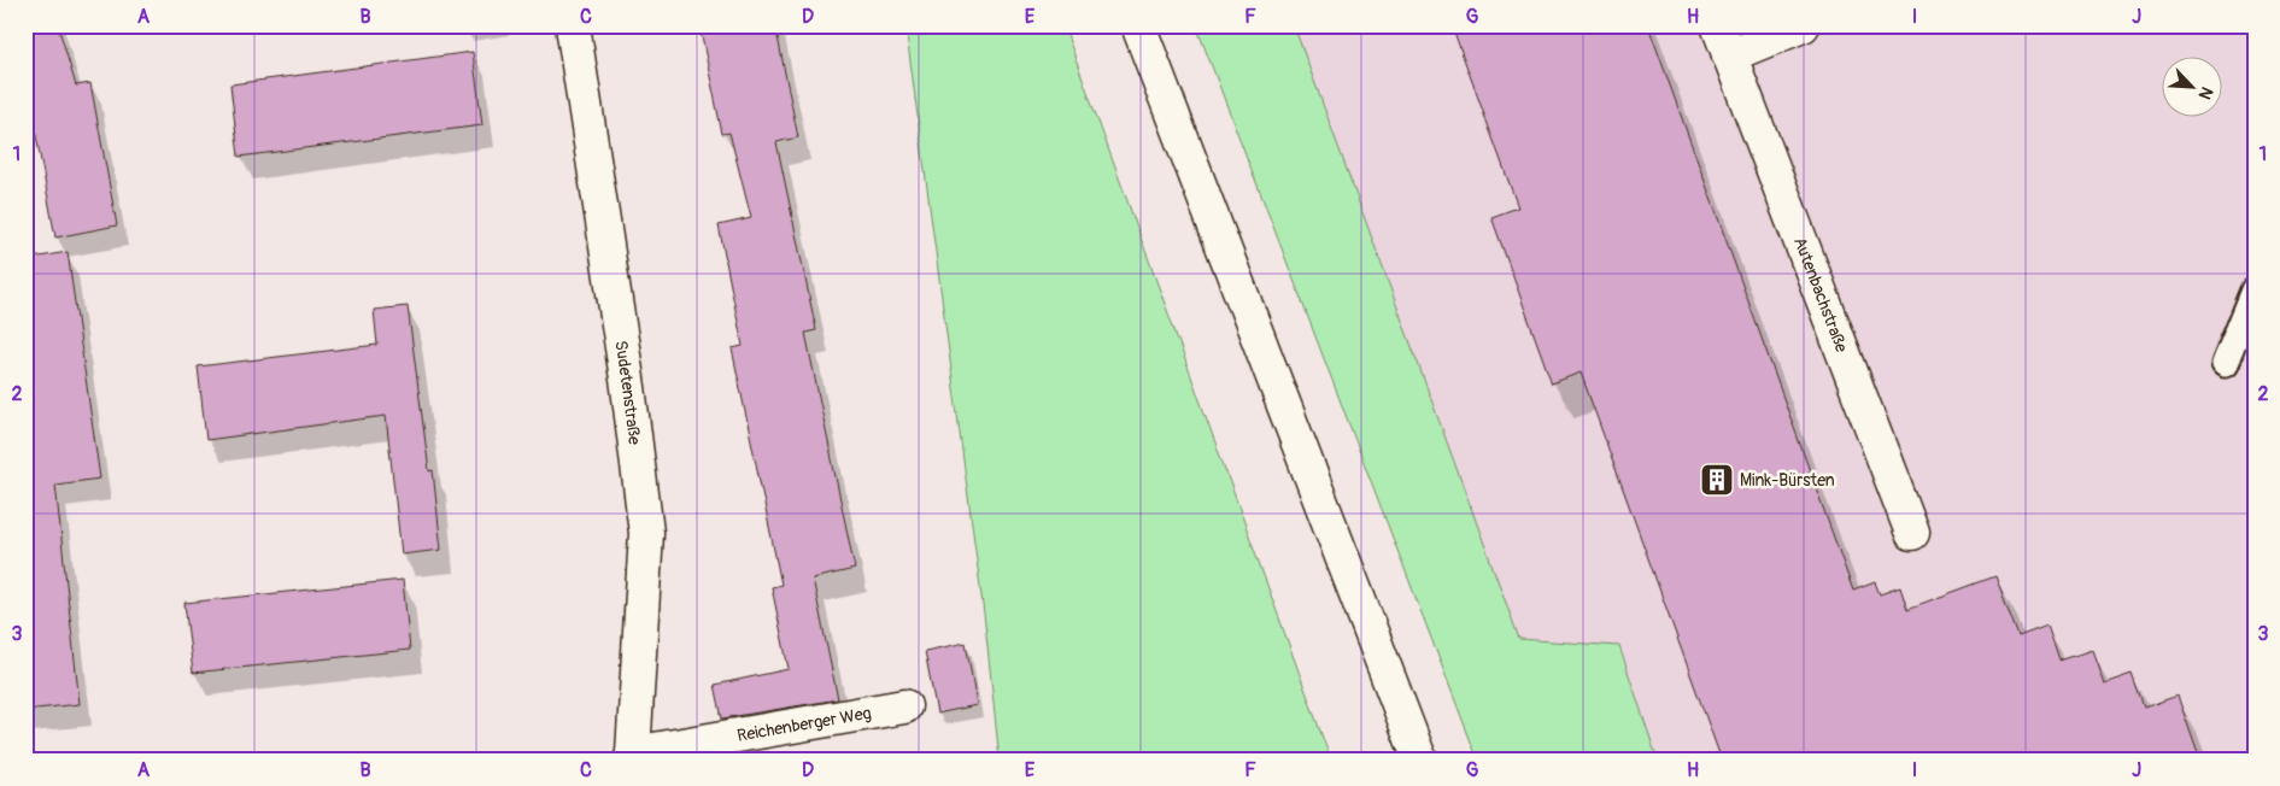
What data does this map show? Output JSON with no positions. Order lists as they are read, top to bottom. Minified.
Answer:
{"streets":{"street":["Autenbachstraße","Sudetenstraße","Reichenberger Weg"]},"crossings":[["Sudetenstraße","Reichenberger Weg"]],"places":{"building":["Mink-Bürsten"]},"north":"bottom right","grid":{"columns":["A","B","C","D","E","F","G","H","I","J"],"rows":["1","2","3"]}}
